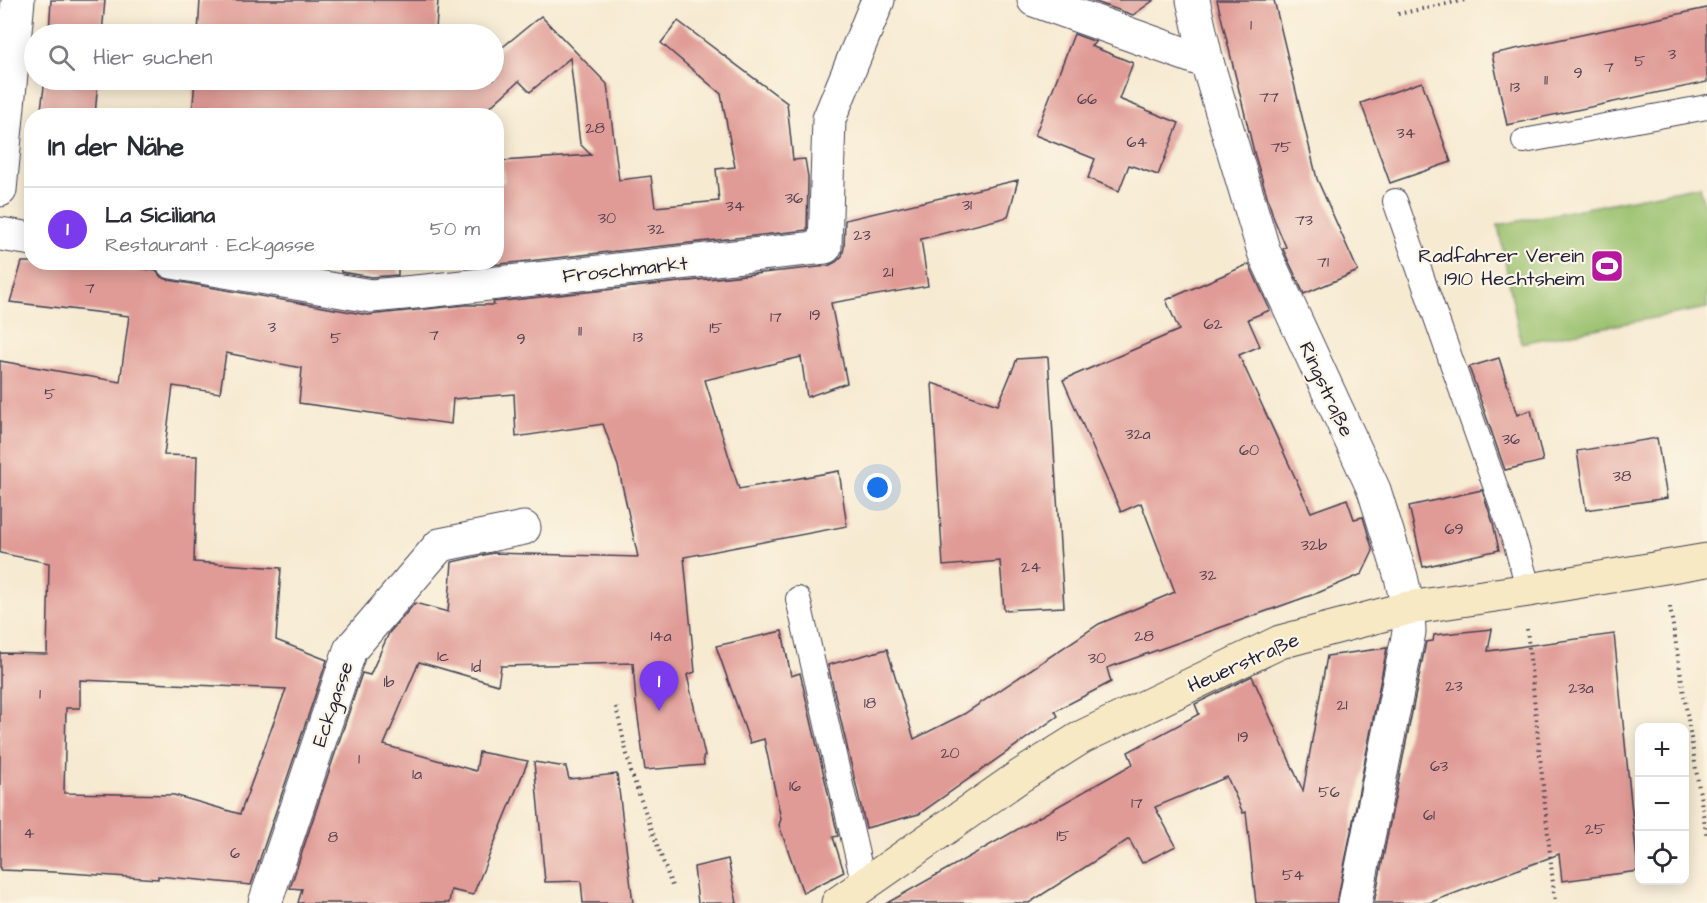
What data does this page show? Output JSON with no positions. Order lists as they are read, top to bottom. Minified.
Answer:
{"streets":{"street":["Froschmarkt","Ringstraße","Heuerstraße","Eckgasse"]},"crossings":[["Ringstraße","Heuerstraße"]],"places":{"sports":["Radfahrer Verein 1910 Hechtsheim"]},"house_numbers":["1","3","5","7","9","11","13","77","66","28","34","64","75","36","31","34","30","73","32","23","71","21","7","19","17","62","3","15","11","7","13","5","9","5","32a","36","60","38","69","32b","24","32","14a","28","1c","30","1d","1b","23","23a","1","18","21","19","20","1","63","1a","16","56","17","61","25","4","15","8","6","54"],"page":{"search":"Hier suchen","heading":"In der Nähe","list":[{"mark":"1","name":"La Siciliana","note":"Restaurant · Eckgasse","value":"50 m"}],"pins":"1","map_buttons":["+","−"]}}
